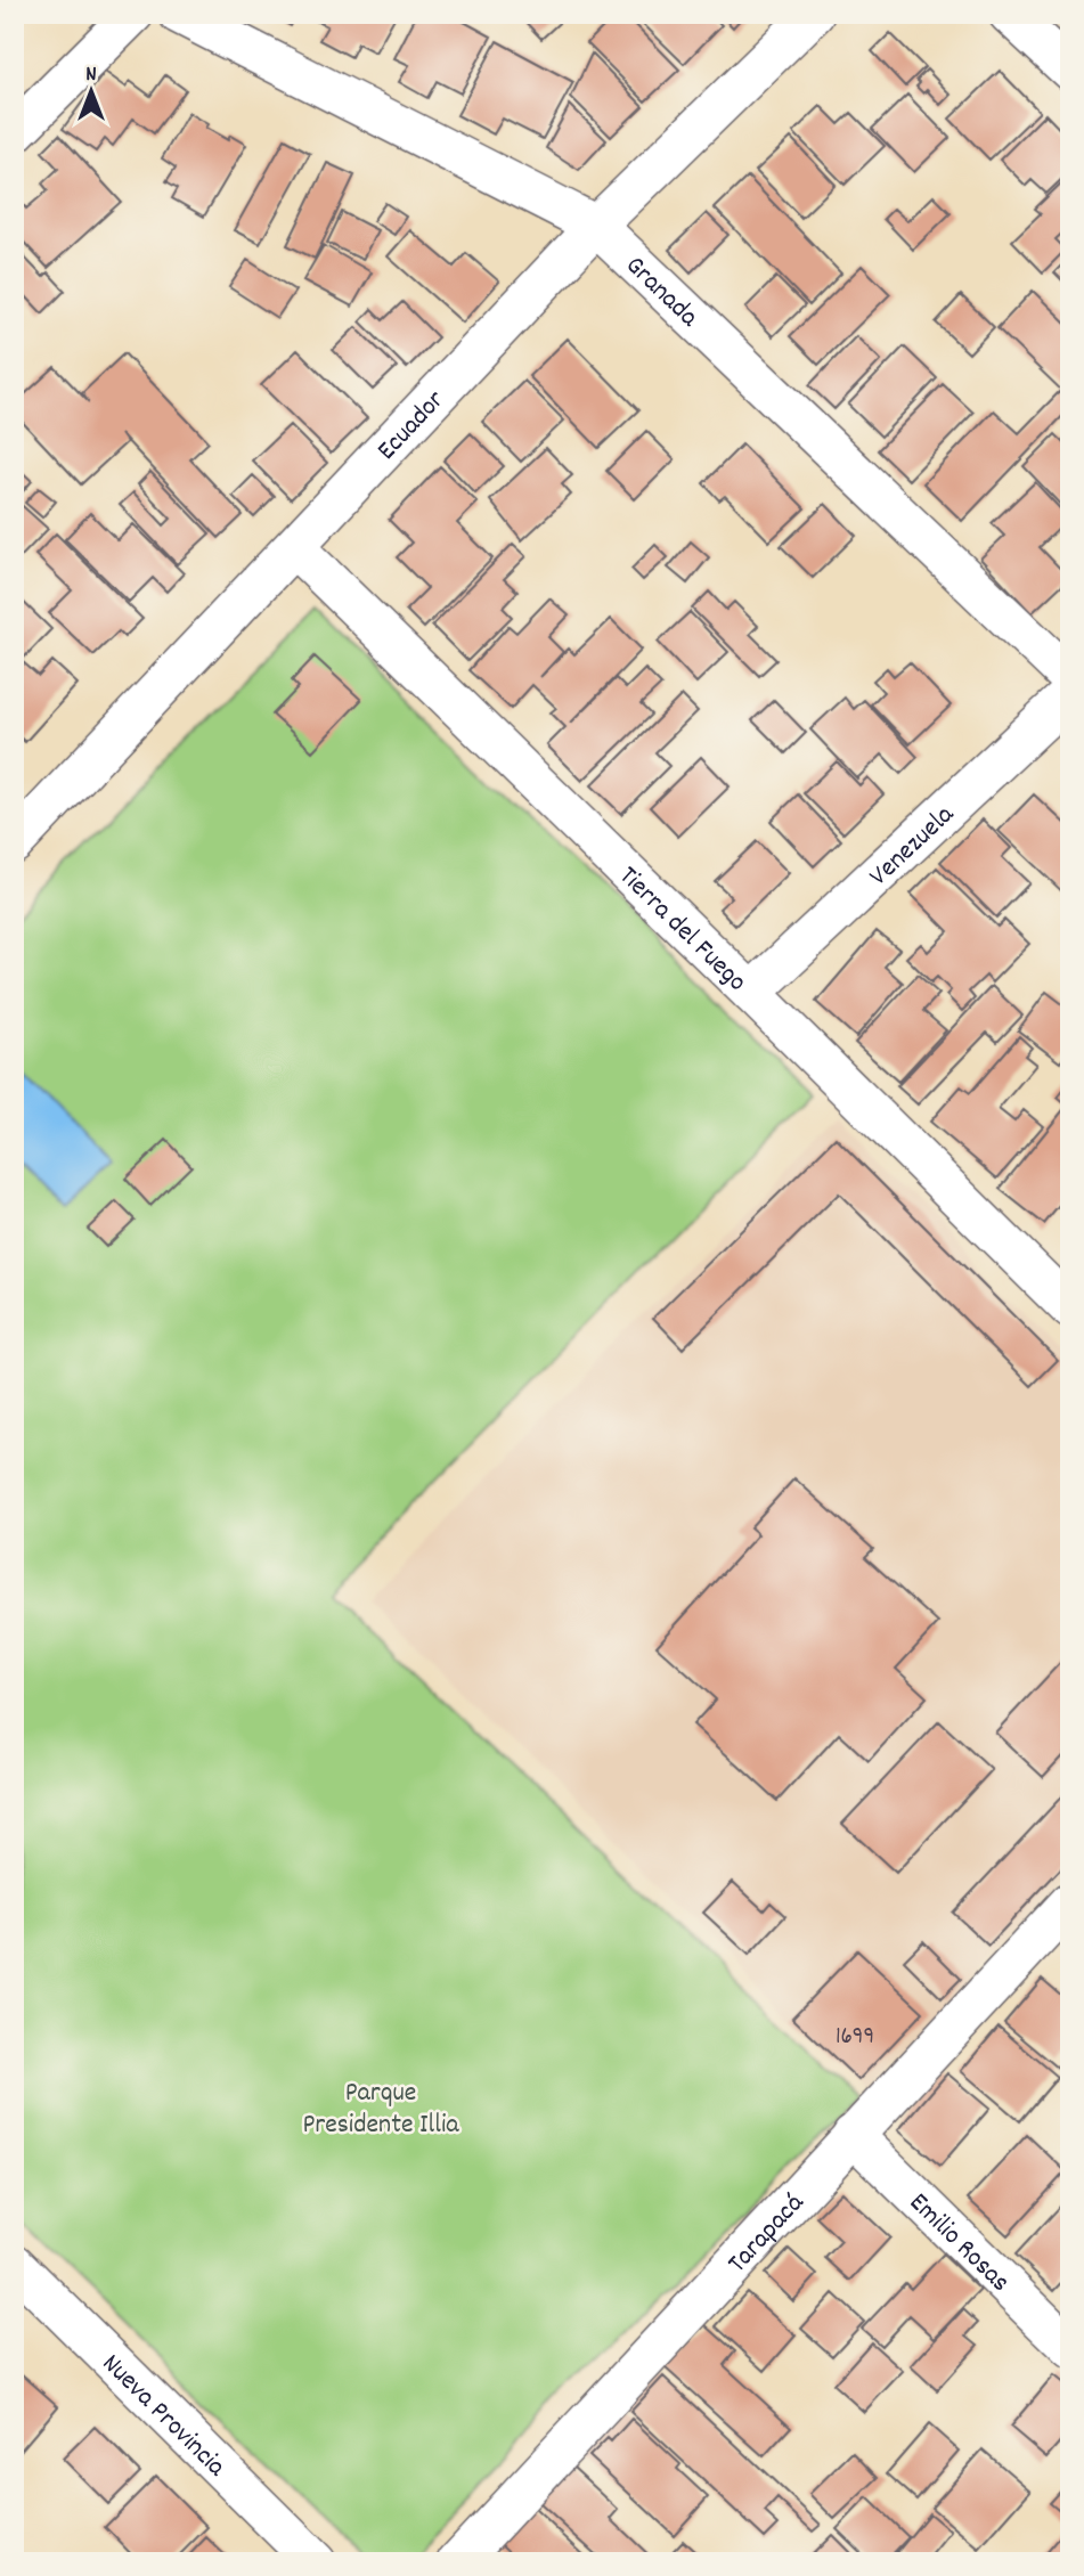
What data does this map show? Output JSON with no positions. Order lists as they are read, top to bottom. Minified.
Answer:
{"streets":{"street":["Granada","Ecuador","Venezuela","Tierra del Fuego","Tarapacá","Emilio Rosas","Nueva Provincia"]},"crossings":[["Granada","Ecuador"],["Ecuador","Tierra del Fuego"],["Venezuela","Tierra del Fuego"],["Tarapacá","Emilio Rosas"]],"parks":["Parque Presidente Illia"],"house_numbers":["1699"],"north":"top"}
